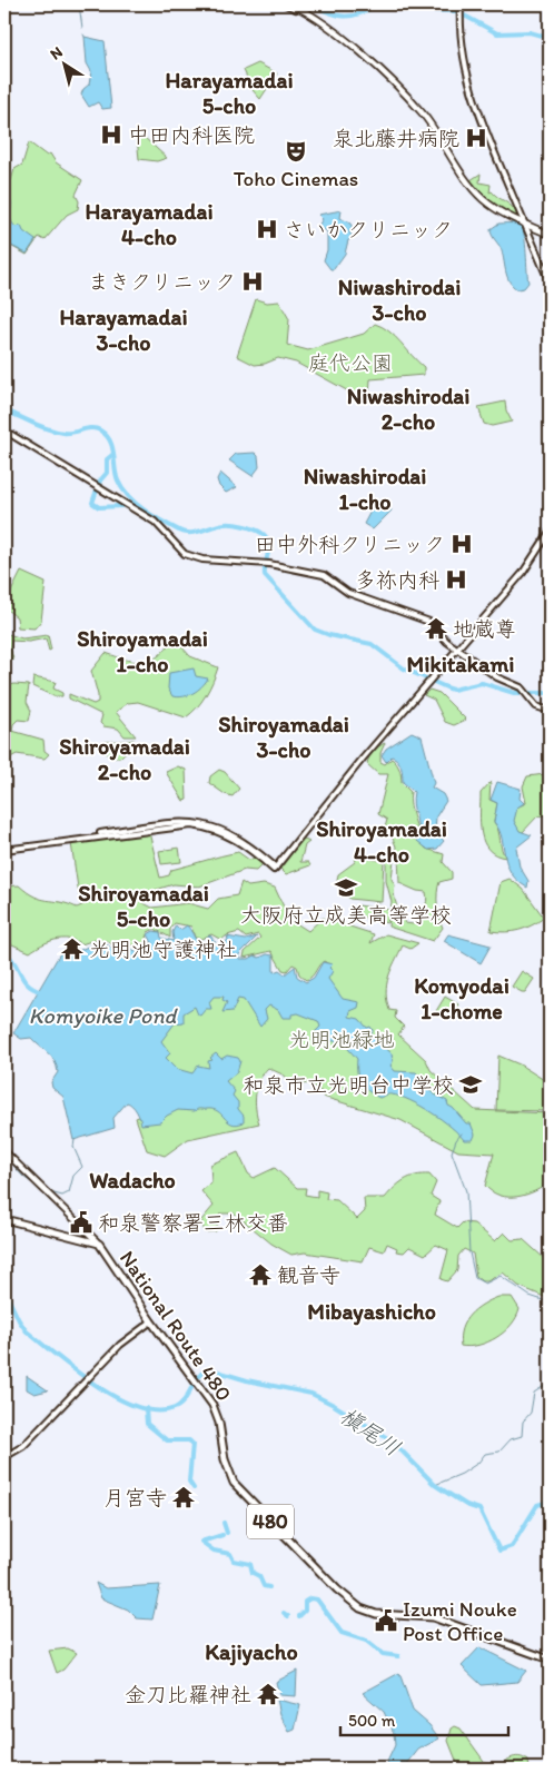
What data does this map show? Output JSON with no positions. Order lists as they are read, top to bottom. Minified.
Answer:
{"streets":{"highway":["National Route 480","480"]},"districts":["Harayamadai 5-cho","Harayamadai 4-cho","Niwashirodai 3-cho","Harayamadai 3-cho","Niwashirodai 2-cho","Niwashirodai 1-cho","Shiroyamadai 1-cho","Mikitakami","Shiroyamadai 3-cho","Shiroyamadai 2-cho","Shiroyamadai 4-cho","Shiroyamadai 5-cho","Komyodai 1-chome","Wadacho","Mibayashicho","Kajiyacho"],"water":["Komyoike Pond","槇尾川"],"parks":["庭代公園","光明池緑地"],"places":{"hospital":["中田内科医院","泉北藤井病院","さいかクリニック","まきクリニック","田中外科クリニック","多祢内科"],"theatre":["Toho Cinemas"],"temple":["地蔵尊","光明池守護神社","観音寺","月宮寺","金刀比羅神社"],"school or university":["大阪府立成美高等学校","和泉市立光明台中学校"],"public building":["和泉警察署三林交番","Izumi Nouke Post Office"]},"scale_bar":"500 m","north":"top left"}
